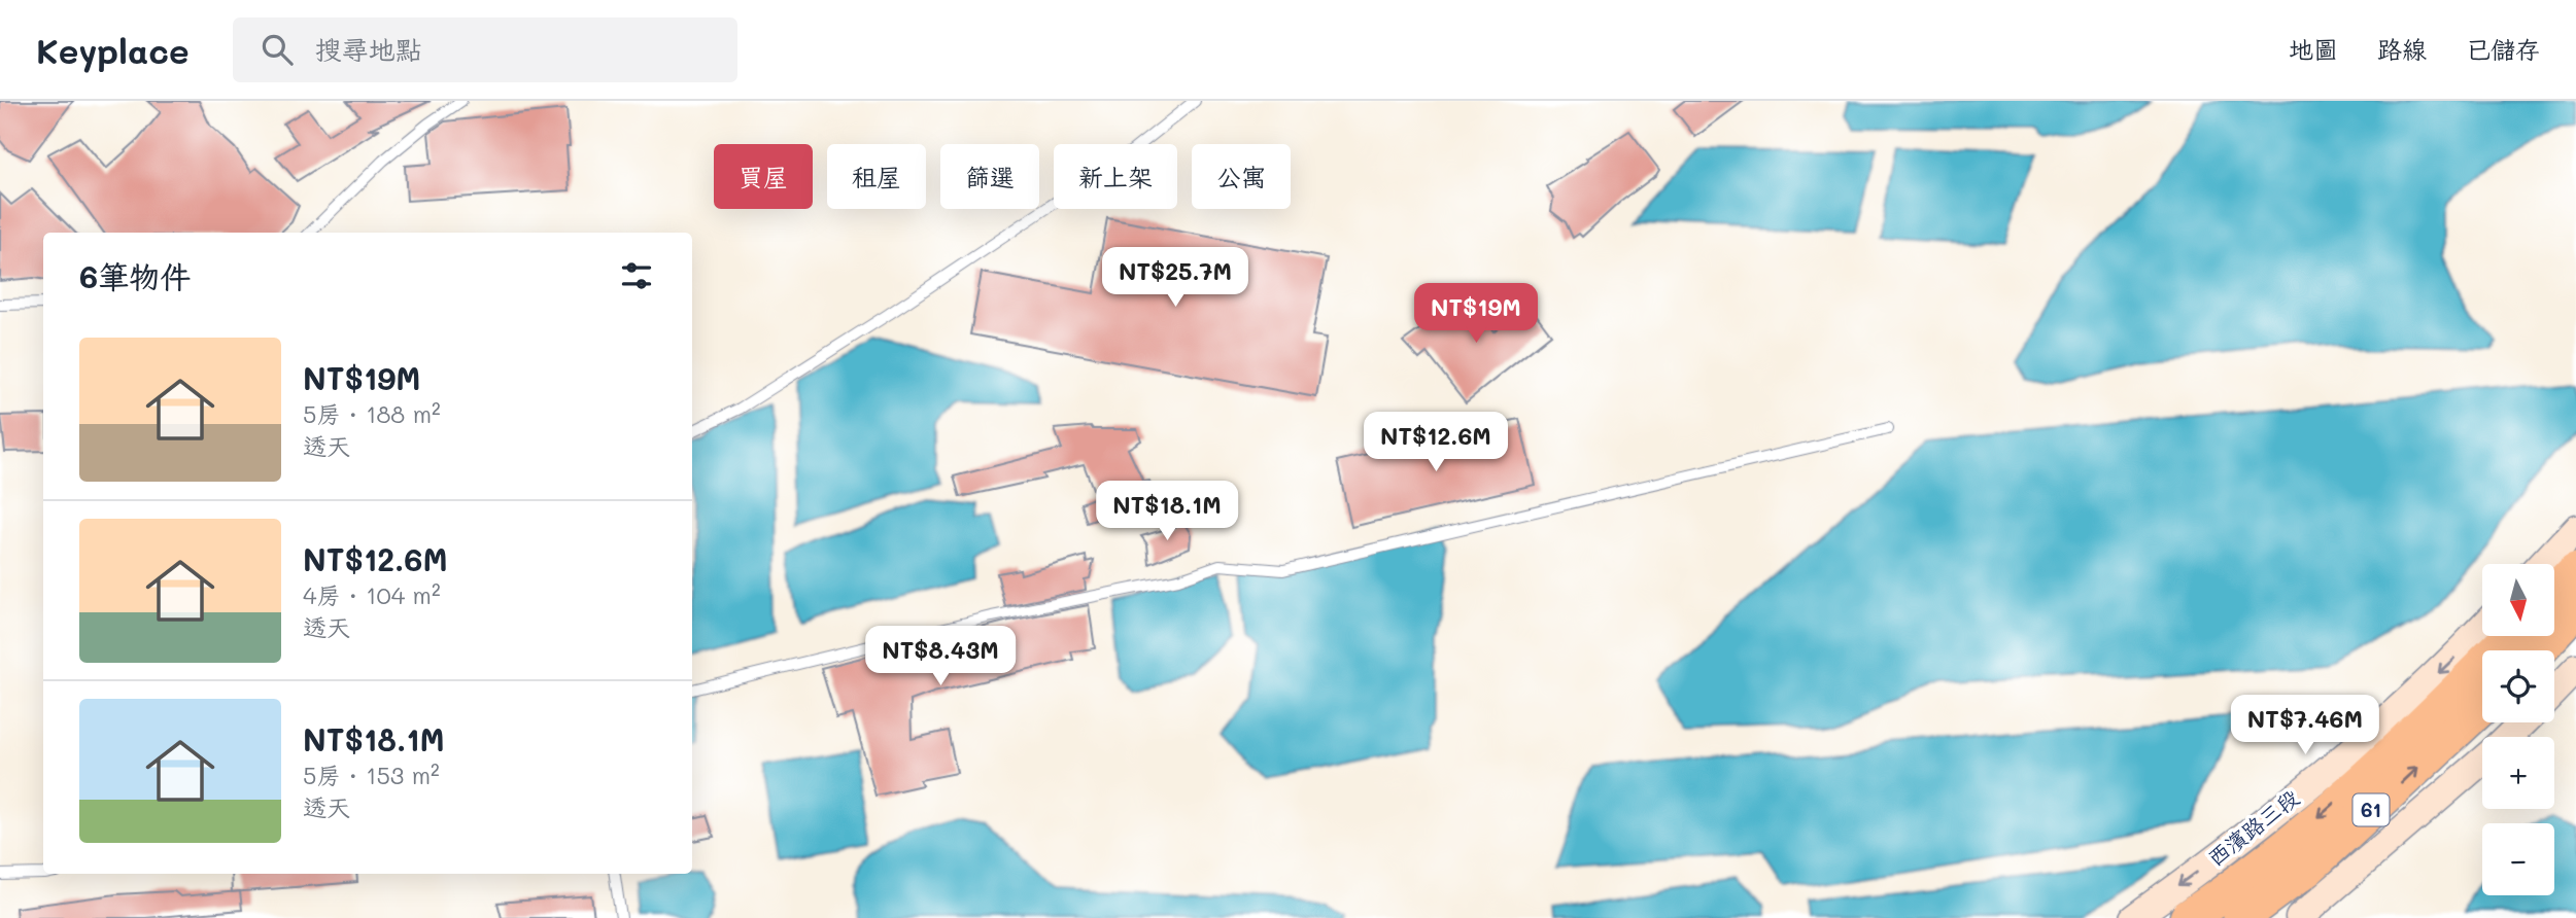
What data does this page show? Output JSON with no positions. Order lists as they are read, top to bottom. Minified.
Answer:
{"streets":{"highway":["61"],"street":["西濱路三段"]},"north":"bottom","page":{"header":"Keyplace","search":"搜尋地點","nav":["地圖","路線","已儲存"],"chip":["買屋","租屋","篩選","新上架","公寓"],"heading":"6筆物件","price":["NT$25.7M","NT$19M","NT$12.6M","NT$18.1M","NT$8.43M","NT$7.46M"],"list":[{"name":"NT$19M","note":"5房 · 188 m² · 透天"},{"name":"NT$12.6M","note":"4房 · 104 m² · 透天"},{"name":"NT$18.1M","note":"5房 · 153 m² · 透天"}],"map_buttons":["+","−"]}}
